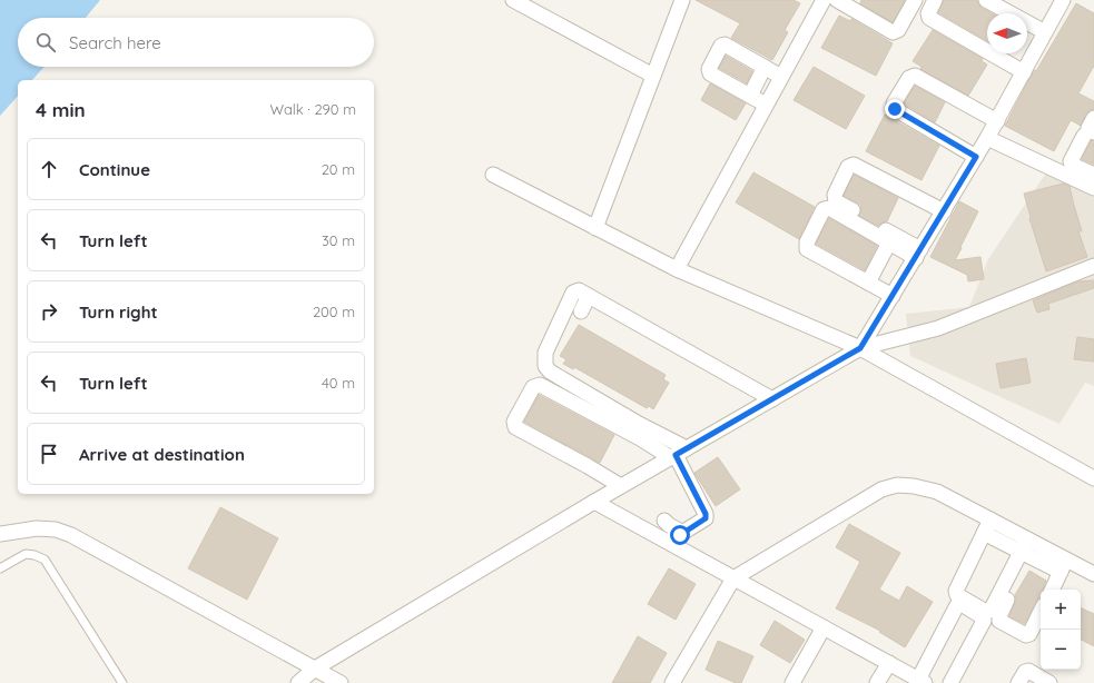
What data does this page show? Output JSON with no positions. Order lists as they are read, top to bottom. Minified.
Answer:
{"north":"left","page":{"search":"Search here","heading":["4 min","Walk · 290 m"],"list":[["Continue","20 m"],["Turn left","30 m"],["Turn right","200 m"],["Turn left","40 m"],"Arrive at destination"],"map_buttons":["+","−"]}}
